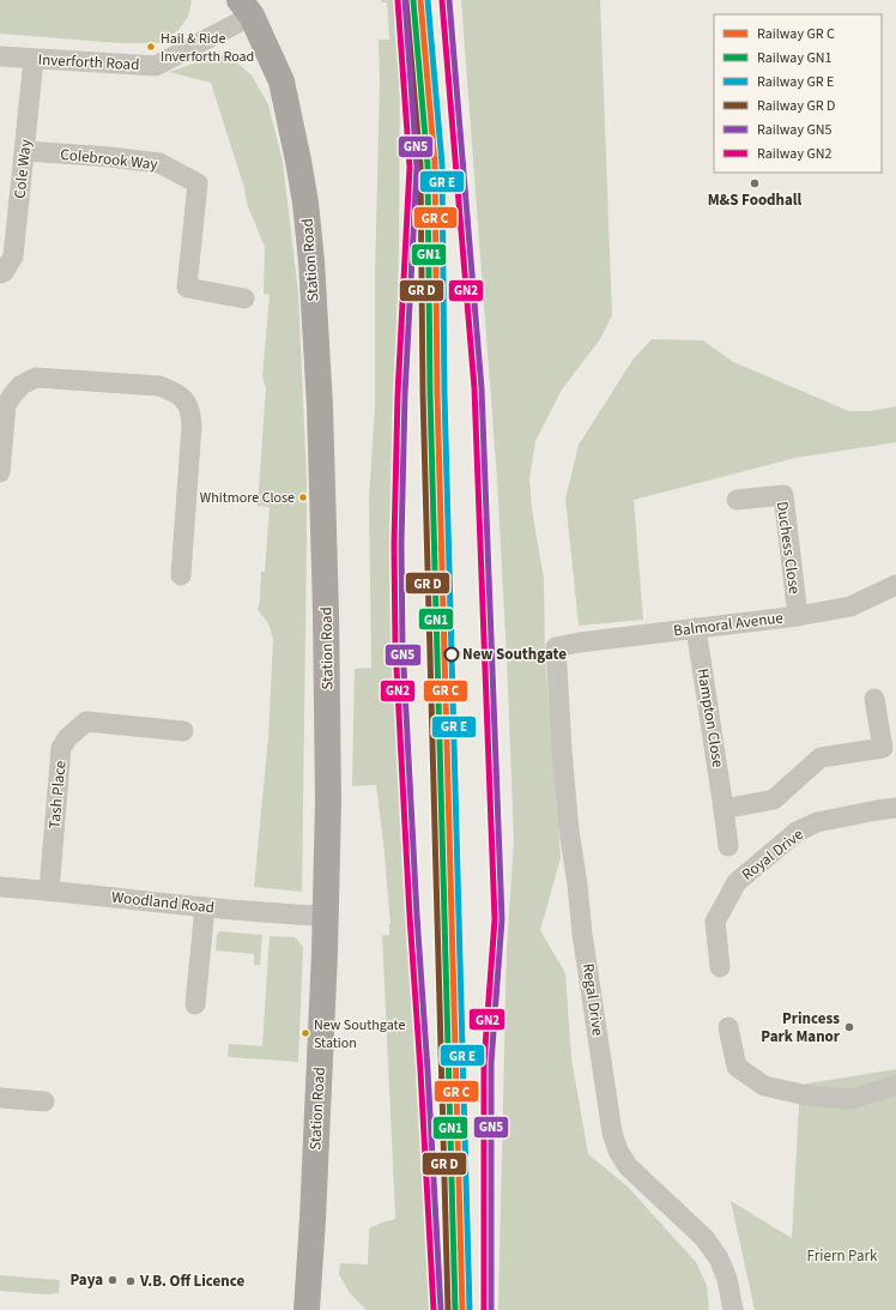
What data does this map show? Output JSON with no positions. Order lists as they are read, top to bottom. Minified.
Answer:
{"streets":{"main road":["Station Road"],"street":["Inverforth Road","Colebrook Way","Cole Way","Duchess Close","Balmoral Avenue","Hampton Close","Tash Place","Royal Drive","Woodland Road","Regal Drive"]},"crossings":[["Inverforth Road","Cole Way"],["Inverforth Road","Station Road"],["Colebrook Way","Cole Way"],["Station Road","Woodland Road"],["Duchess Close","Balmoral Avenue"],["Balmoral Avenue","Hampton Close"],["Balmoral Avenue","Regal Drive"],["Tash Place","Woodland Road"]],"parks":["Friern Park"],"places":["Hail & Ride Inverforth Road","M&S Foodhall","Whitmore Close","New Southgate","Princess Park Manor","New Southgate Station","Paya","V.B. Off Licence"],"lines":["rail line GN5","rail line GN2","rail line GN1"],"legend":["Railway GR C","Railway GN1","Railway GR E","Railway GR D","Railway GN5","Railway GN2"]}
